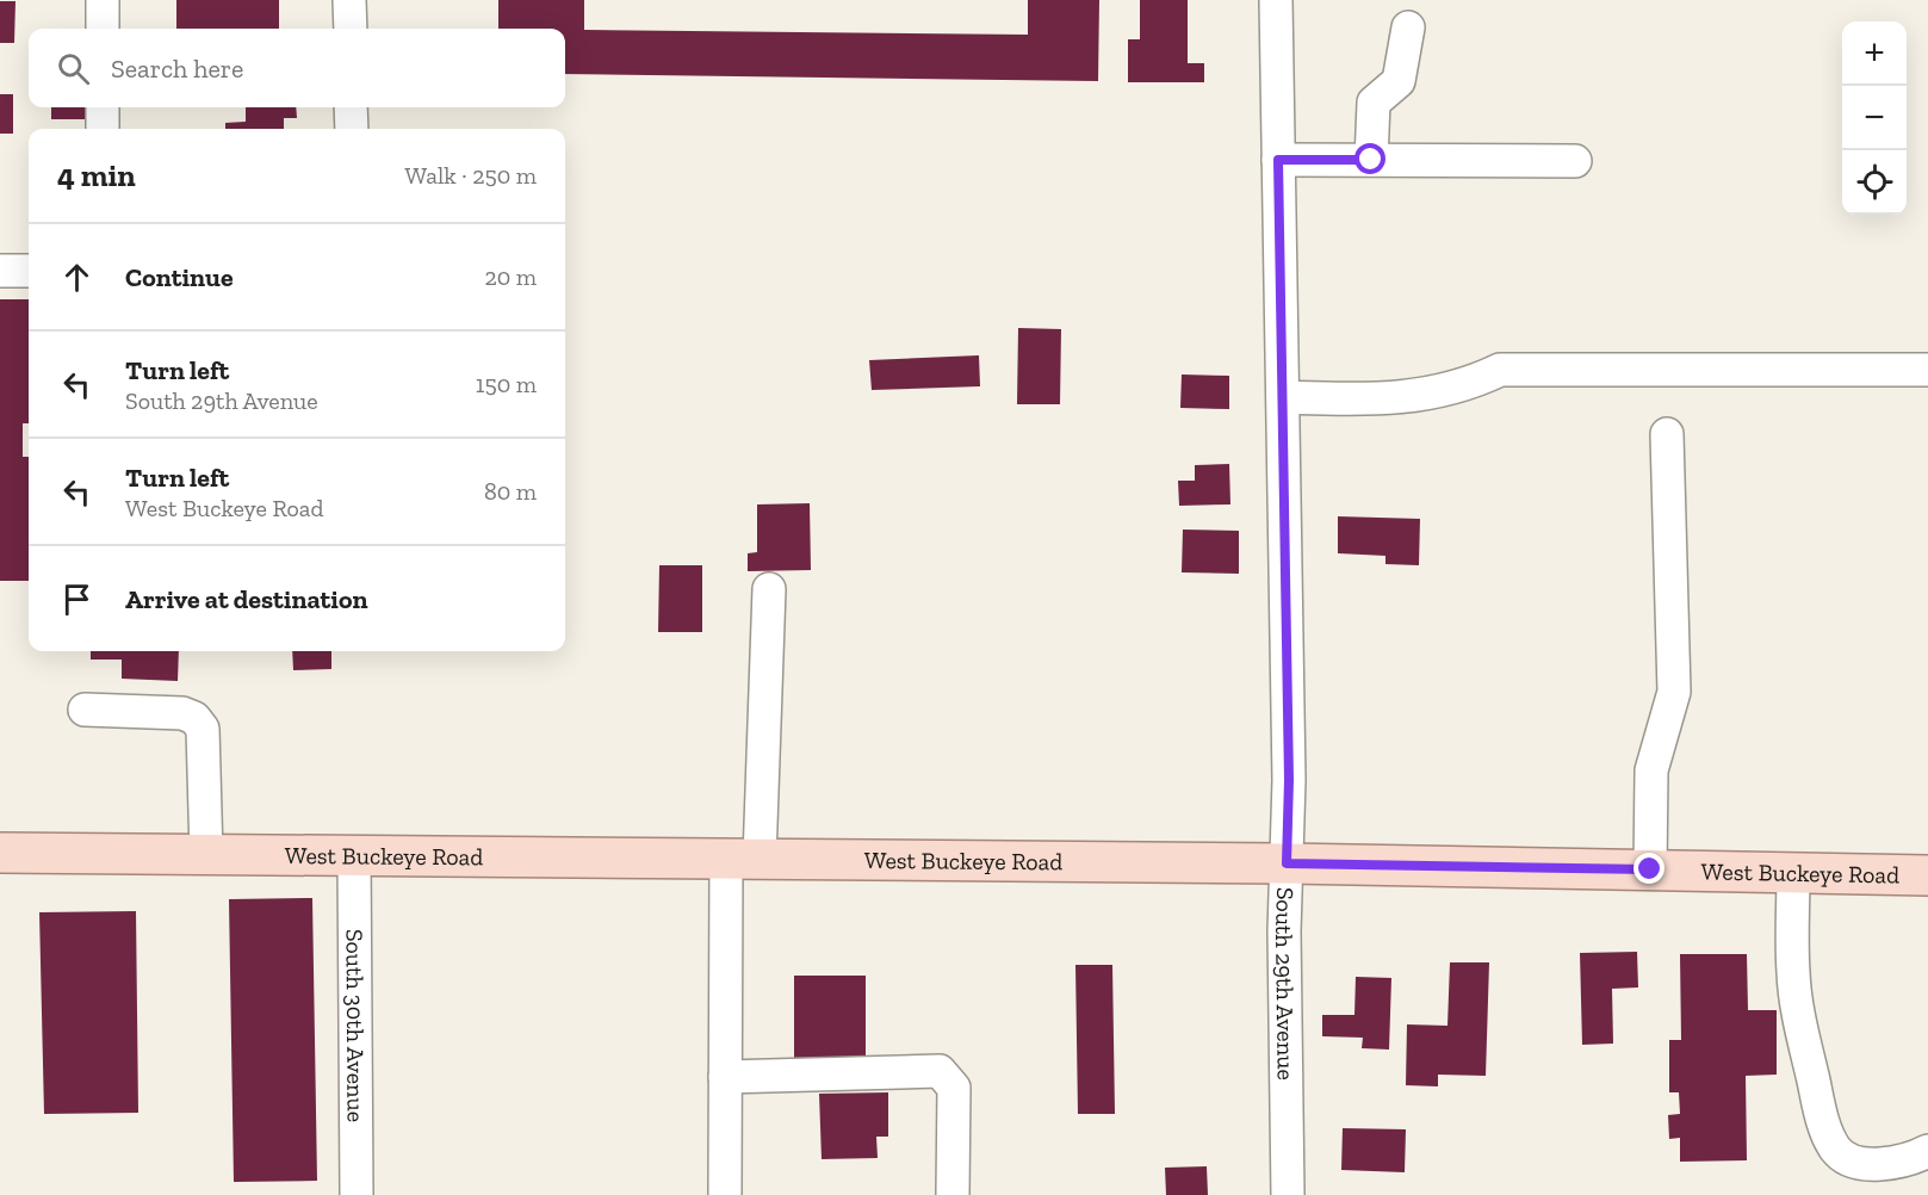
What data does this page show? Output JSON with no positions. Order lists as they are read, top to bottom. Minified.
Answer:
{"streets":{"main road":["West Buckeye Road"],"street":["South 29th Avenue","South 30th Avenue"]},"crossings":[["West Buckeye Road","South 29th Avenue"],["West Buckeye Road","South 30th Avenue"]],"page":{"map_buttons":["+","−"],"search":"Search here","heading":["4 min","Walk · 250 m"],"list":[["Continue","20 m"],["Turn left","South 29th Avenue","150 m"],["Turn left","West Buckeye Road","80 m"],"Arrive at destination"]}}
